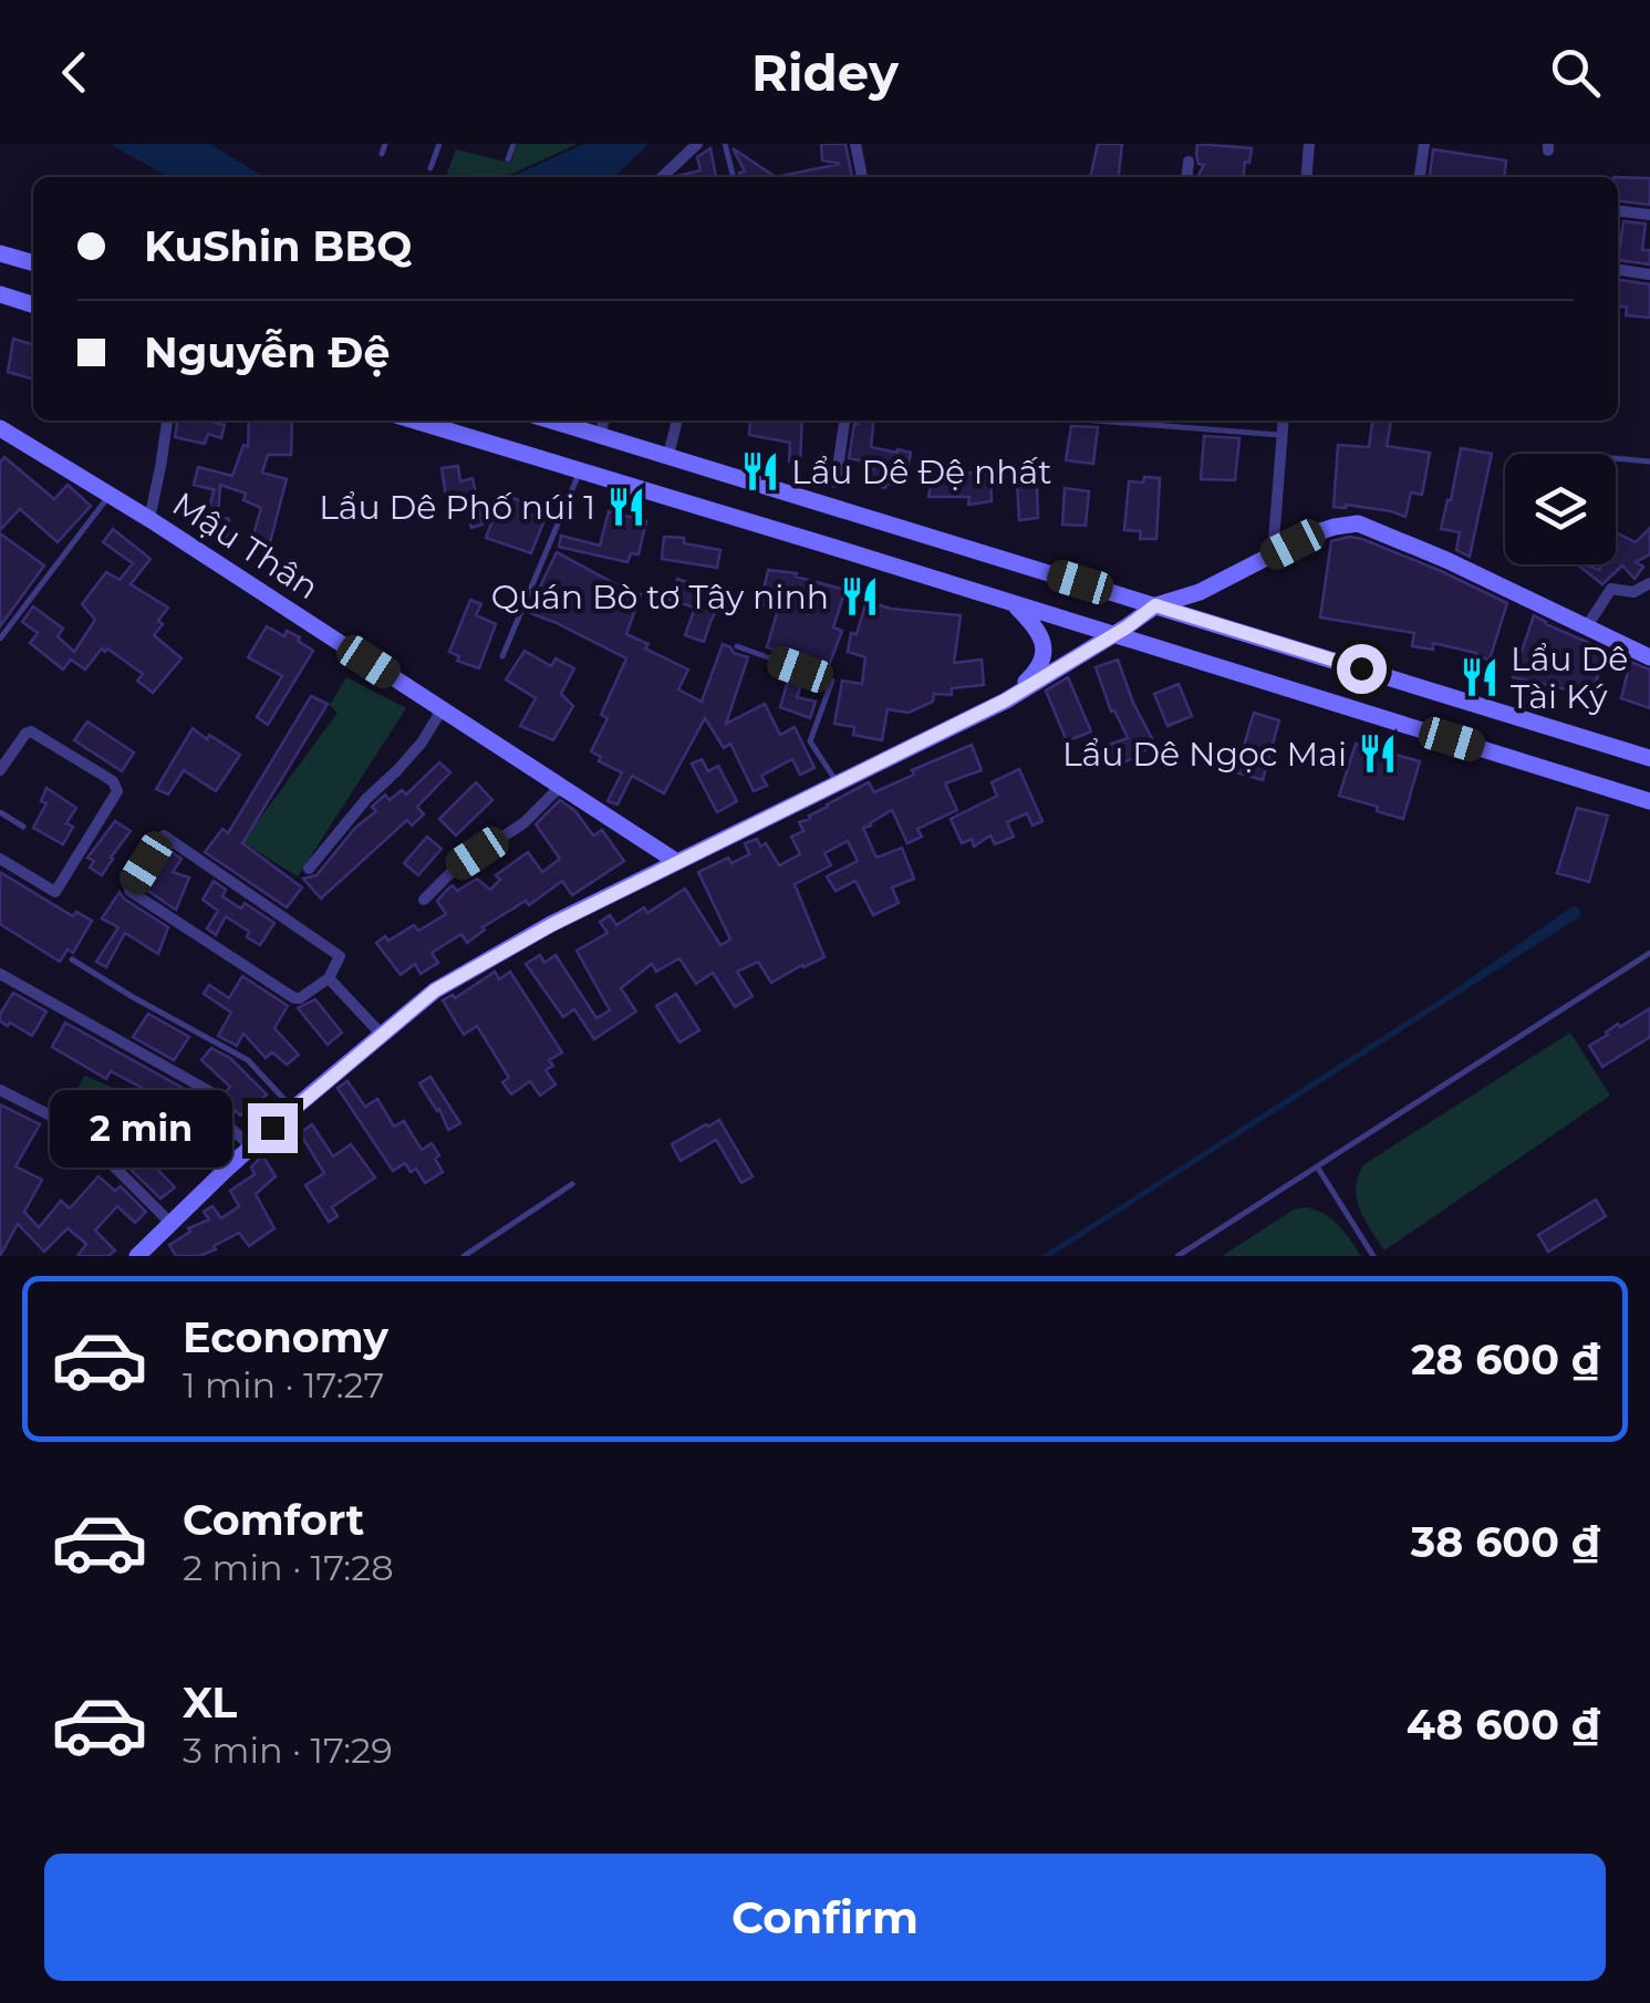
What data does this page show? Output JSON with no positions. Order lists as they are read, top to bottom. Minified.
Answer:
{"streets":{"street":["Mậu Thân"]},"places":{"restaurant":["Lẩu Dê Đệ nhất","Lẩu Dê Phố núi 1","Quán Bò tơ Tây ninh","Lẩu Dê Tài Ký","Lẩu Dê Ngọc Mai"]},"page":{"header":"Ridey","banner":["KuShin BBQ","Nguyễn Đệ"],"bubble":"2 min","list":[{"name":"Economy","note":"1 min · 17:27","value":"28 600 ₫"},{"name":"Comfort","note":"2 min · 17:28","value":"38 600 ₫"},{"name":"XL","note":"3 min · 17:29","value":"48 600 ₫"}],"buttons":"Confirm"}}
